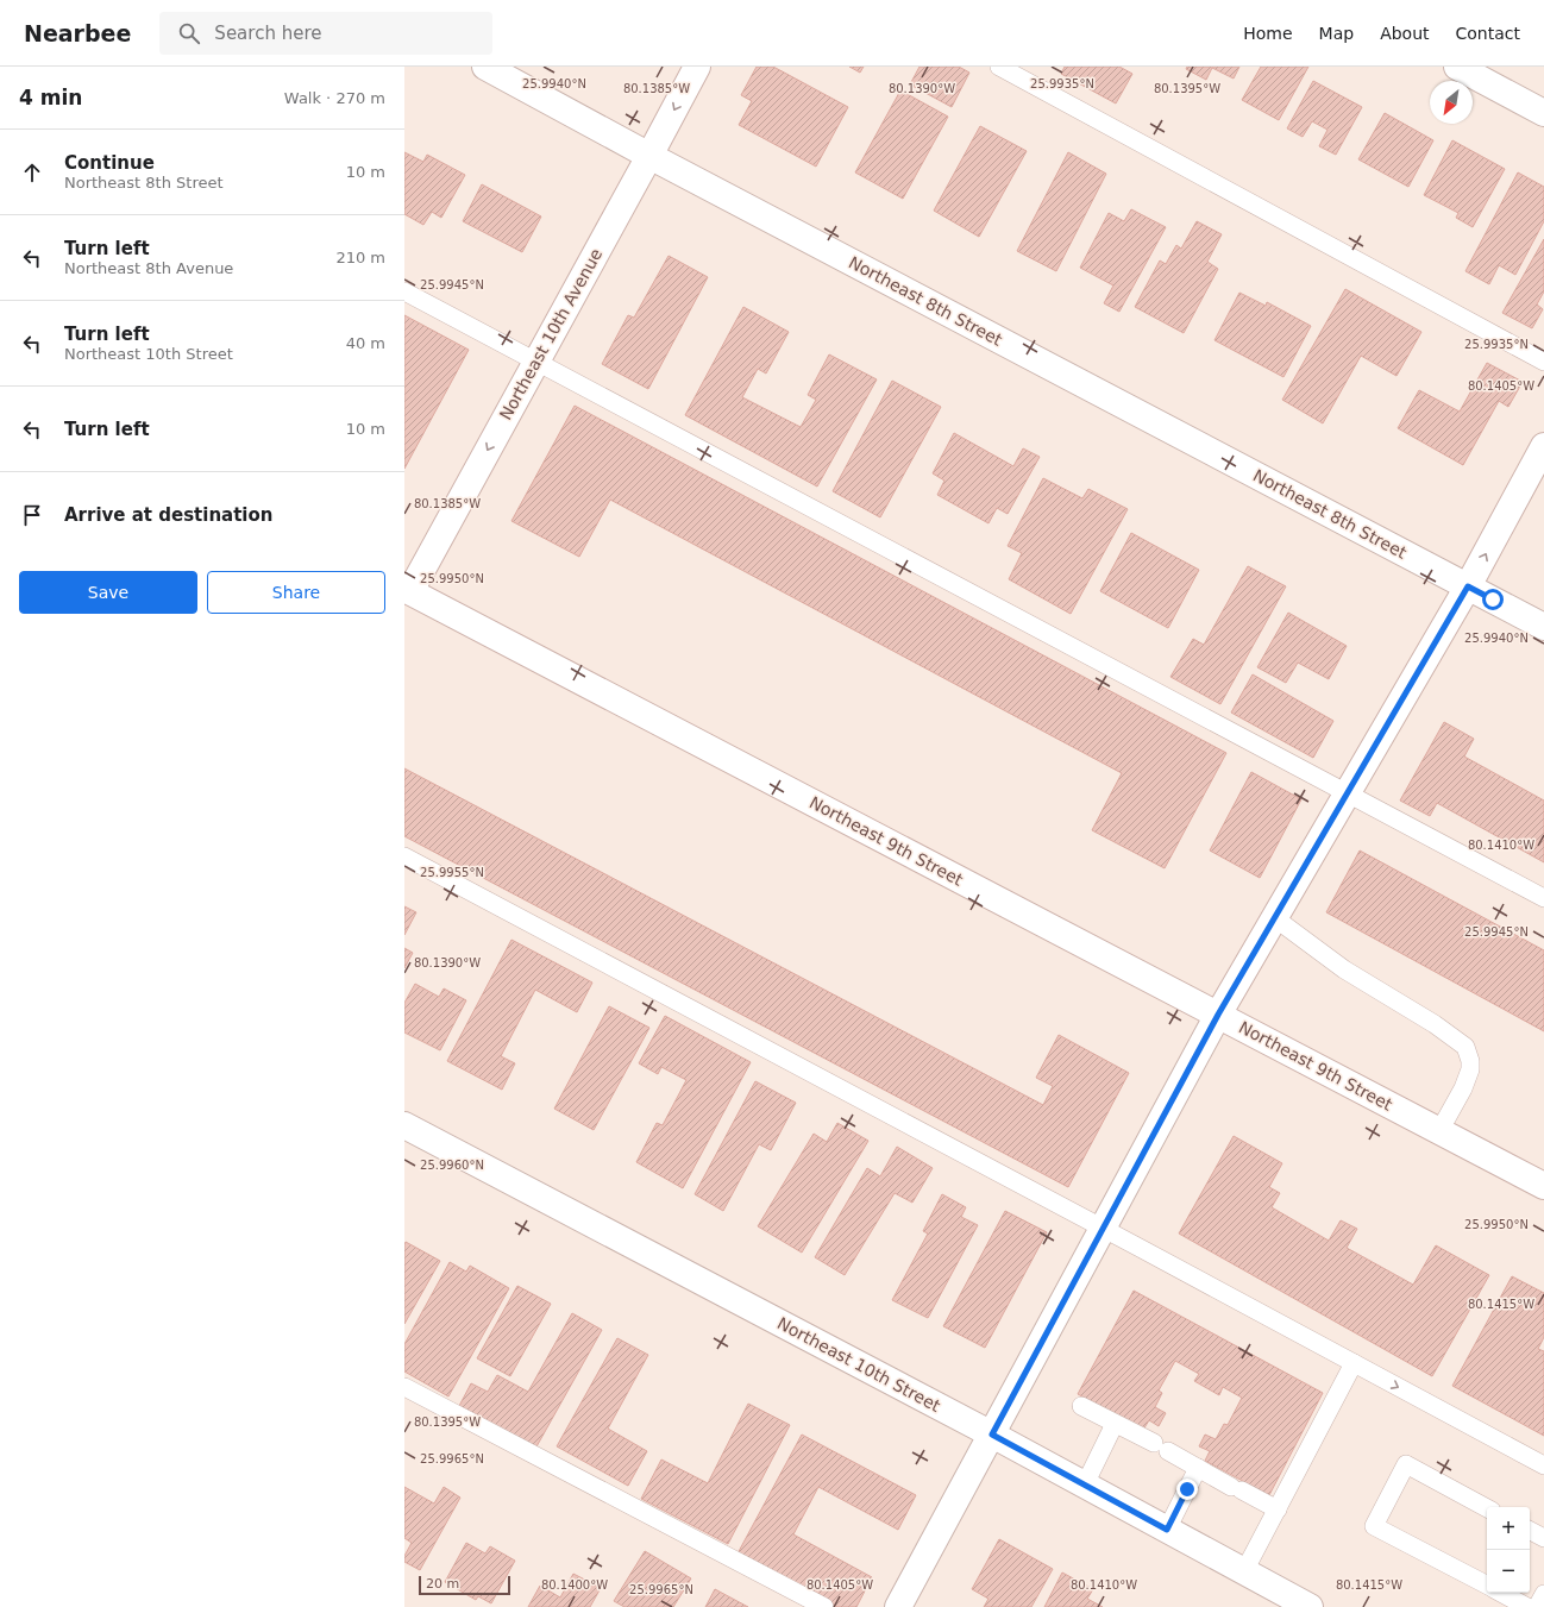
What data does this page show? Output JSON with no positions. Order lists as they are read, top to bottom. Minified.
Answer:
{"streets":{"street":["Northeast 8th Street","Northeast 10th Avenue","Northeast 9th Street","Northeast 10th Street"]},"crossings":[["Northeast 8th Street","Northeast 10th Avenue"],["Northeast 10th Avenue","Northeast 9th Street"]],"one_way":["Northeast 10th Avenue"],"scale_bar":"20 m","north":"bottom left","page":{"header":"Nearbee","search":"Search here","nav":["Home","Map","About","Contact"],"heading":["4 min","Walk · 270 m"],"list":[["Continue","Northeast 8th Street","10 m"],["Turn left","Northeast 8th Avenue","210 m"],["Turn left","Northeast 10th Street","40 m"],["Turn left","10 m"],"Arrive at destination"],"buttons":["Save","Share"],"map_buttons":["+","−"],"scale":"20 m"},"coordinates":["25.9940°N","25.9935°N","80.1395°W","80.1385°W","80.1390°W","25.9945°N","80.1405°W","25.9950°N","80.1410°W","25.9955°N","25.9960°N","80.1415°W","25.9965°N","80.1400°W"]}
